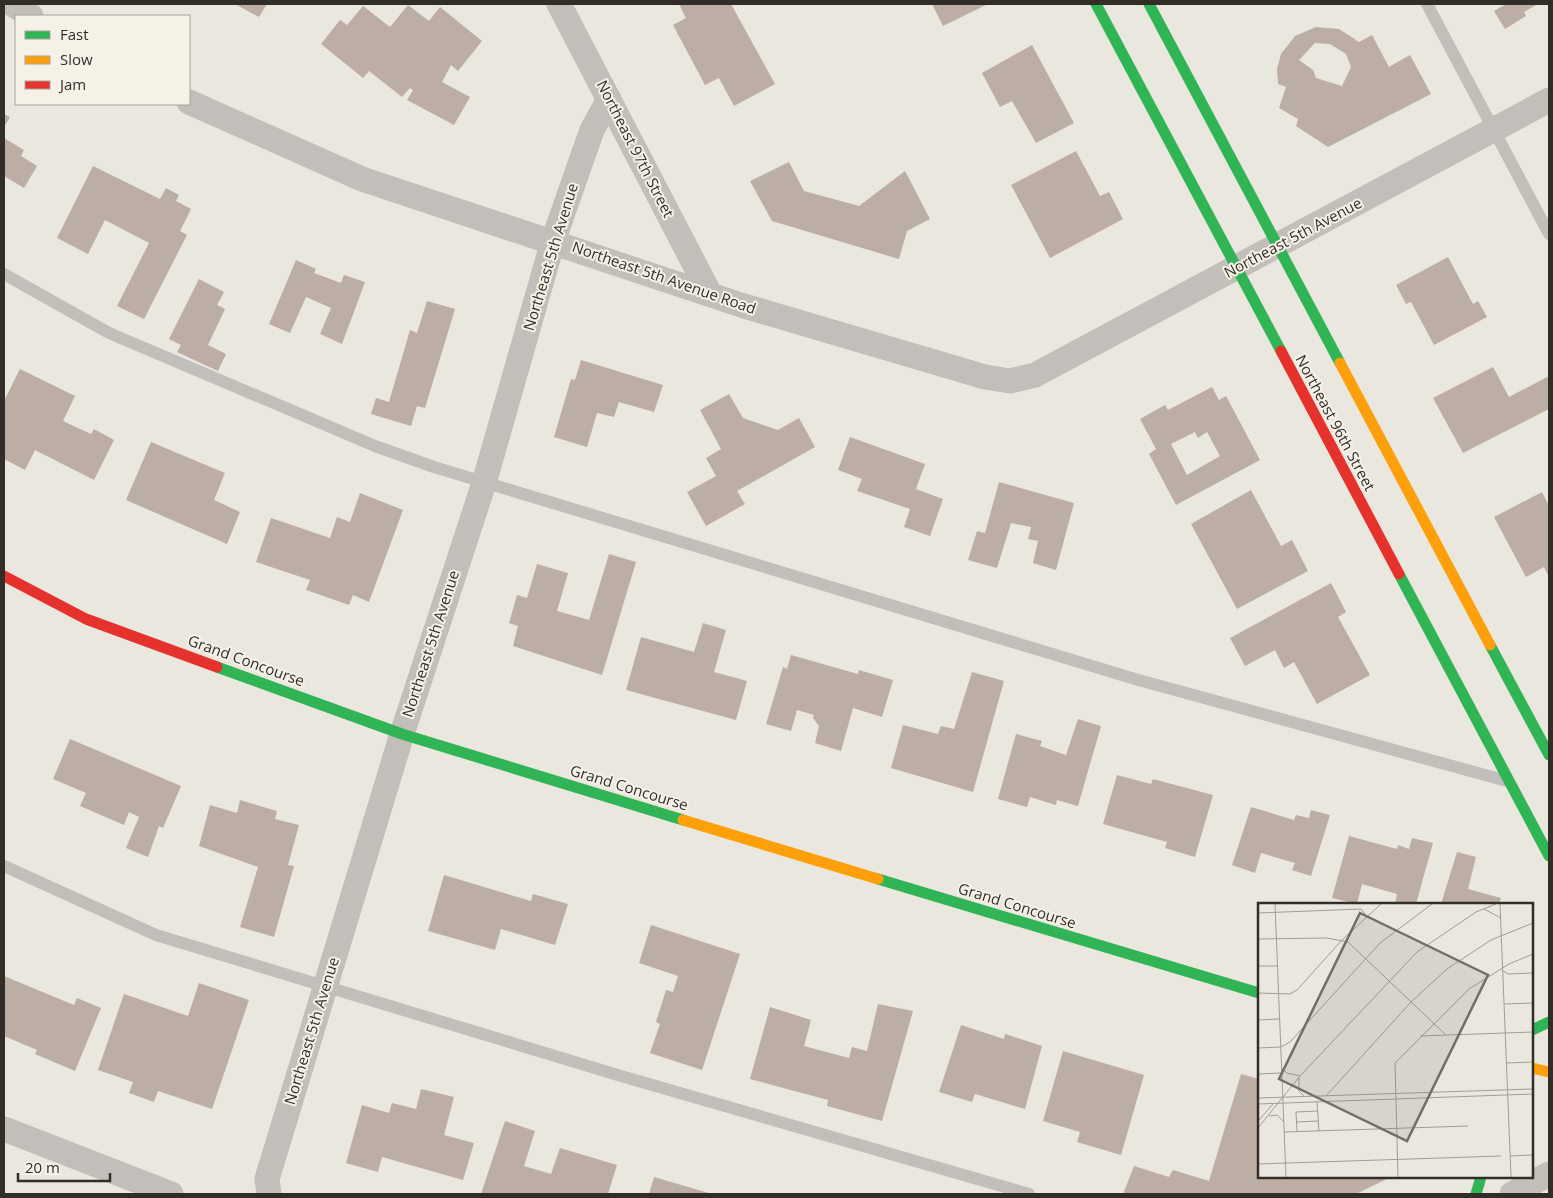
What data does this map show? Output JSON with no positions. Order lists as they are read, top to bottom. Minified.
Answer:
{"streets":{"street":["Northeast 97th Street","Northeast 5th Avenue","Northeast 5th Avenue Road","Northeast 96th Street","Grand Concourse"]},"crossings":[["Northeast 97th Street","Northeast 5th Avenue"],["Northeast 97th Street","Northeast 5th Avenue Road"],["Northeast 5th Avenue","Northeast 5th Avenue Road"],["Northeast 5th Avenue","Northeast 96th Street"],["Northeast 5th Avenue","Grand Concourse"]],"legend":["Fast","Slow","Jam"],"scale_bar":"20 m"}
